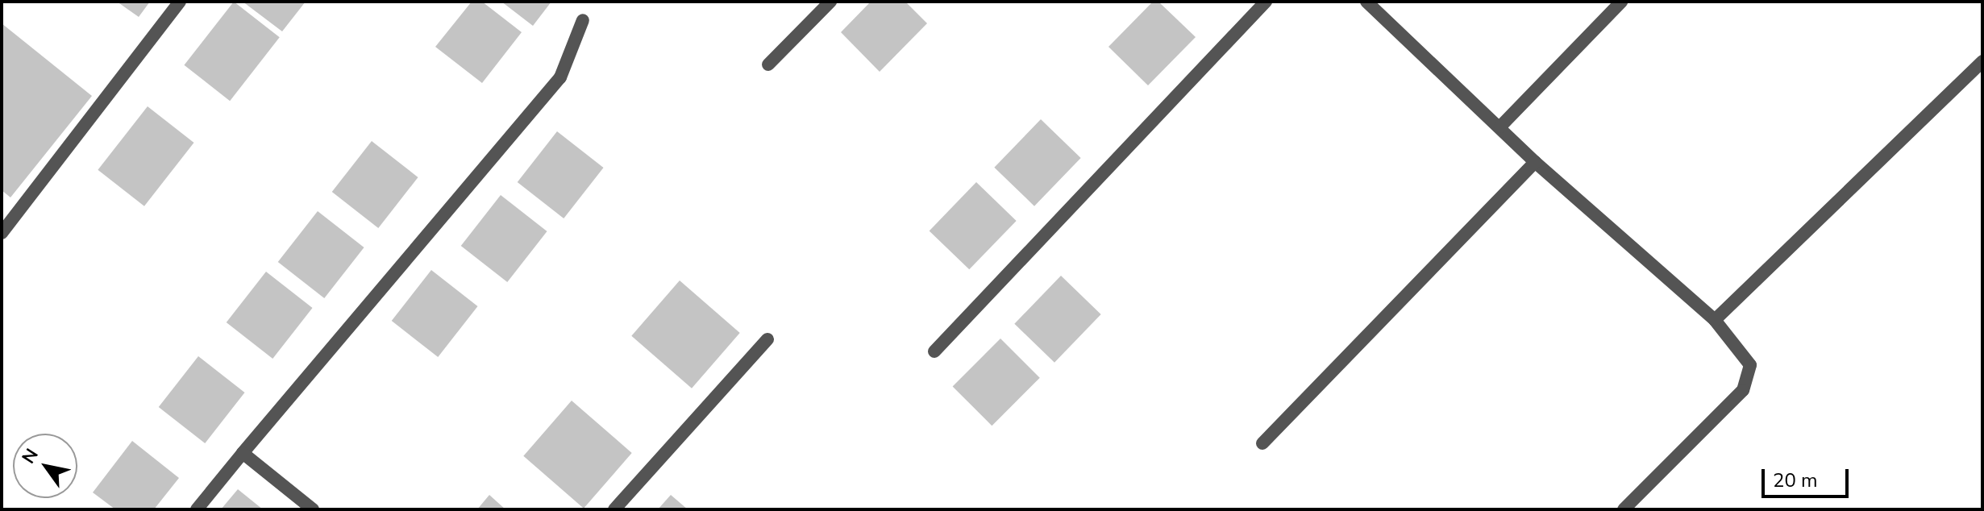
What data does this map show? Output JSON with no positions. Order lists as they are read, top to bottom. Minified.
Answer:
{"scale_bar":"20 m","north":"top left"}
